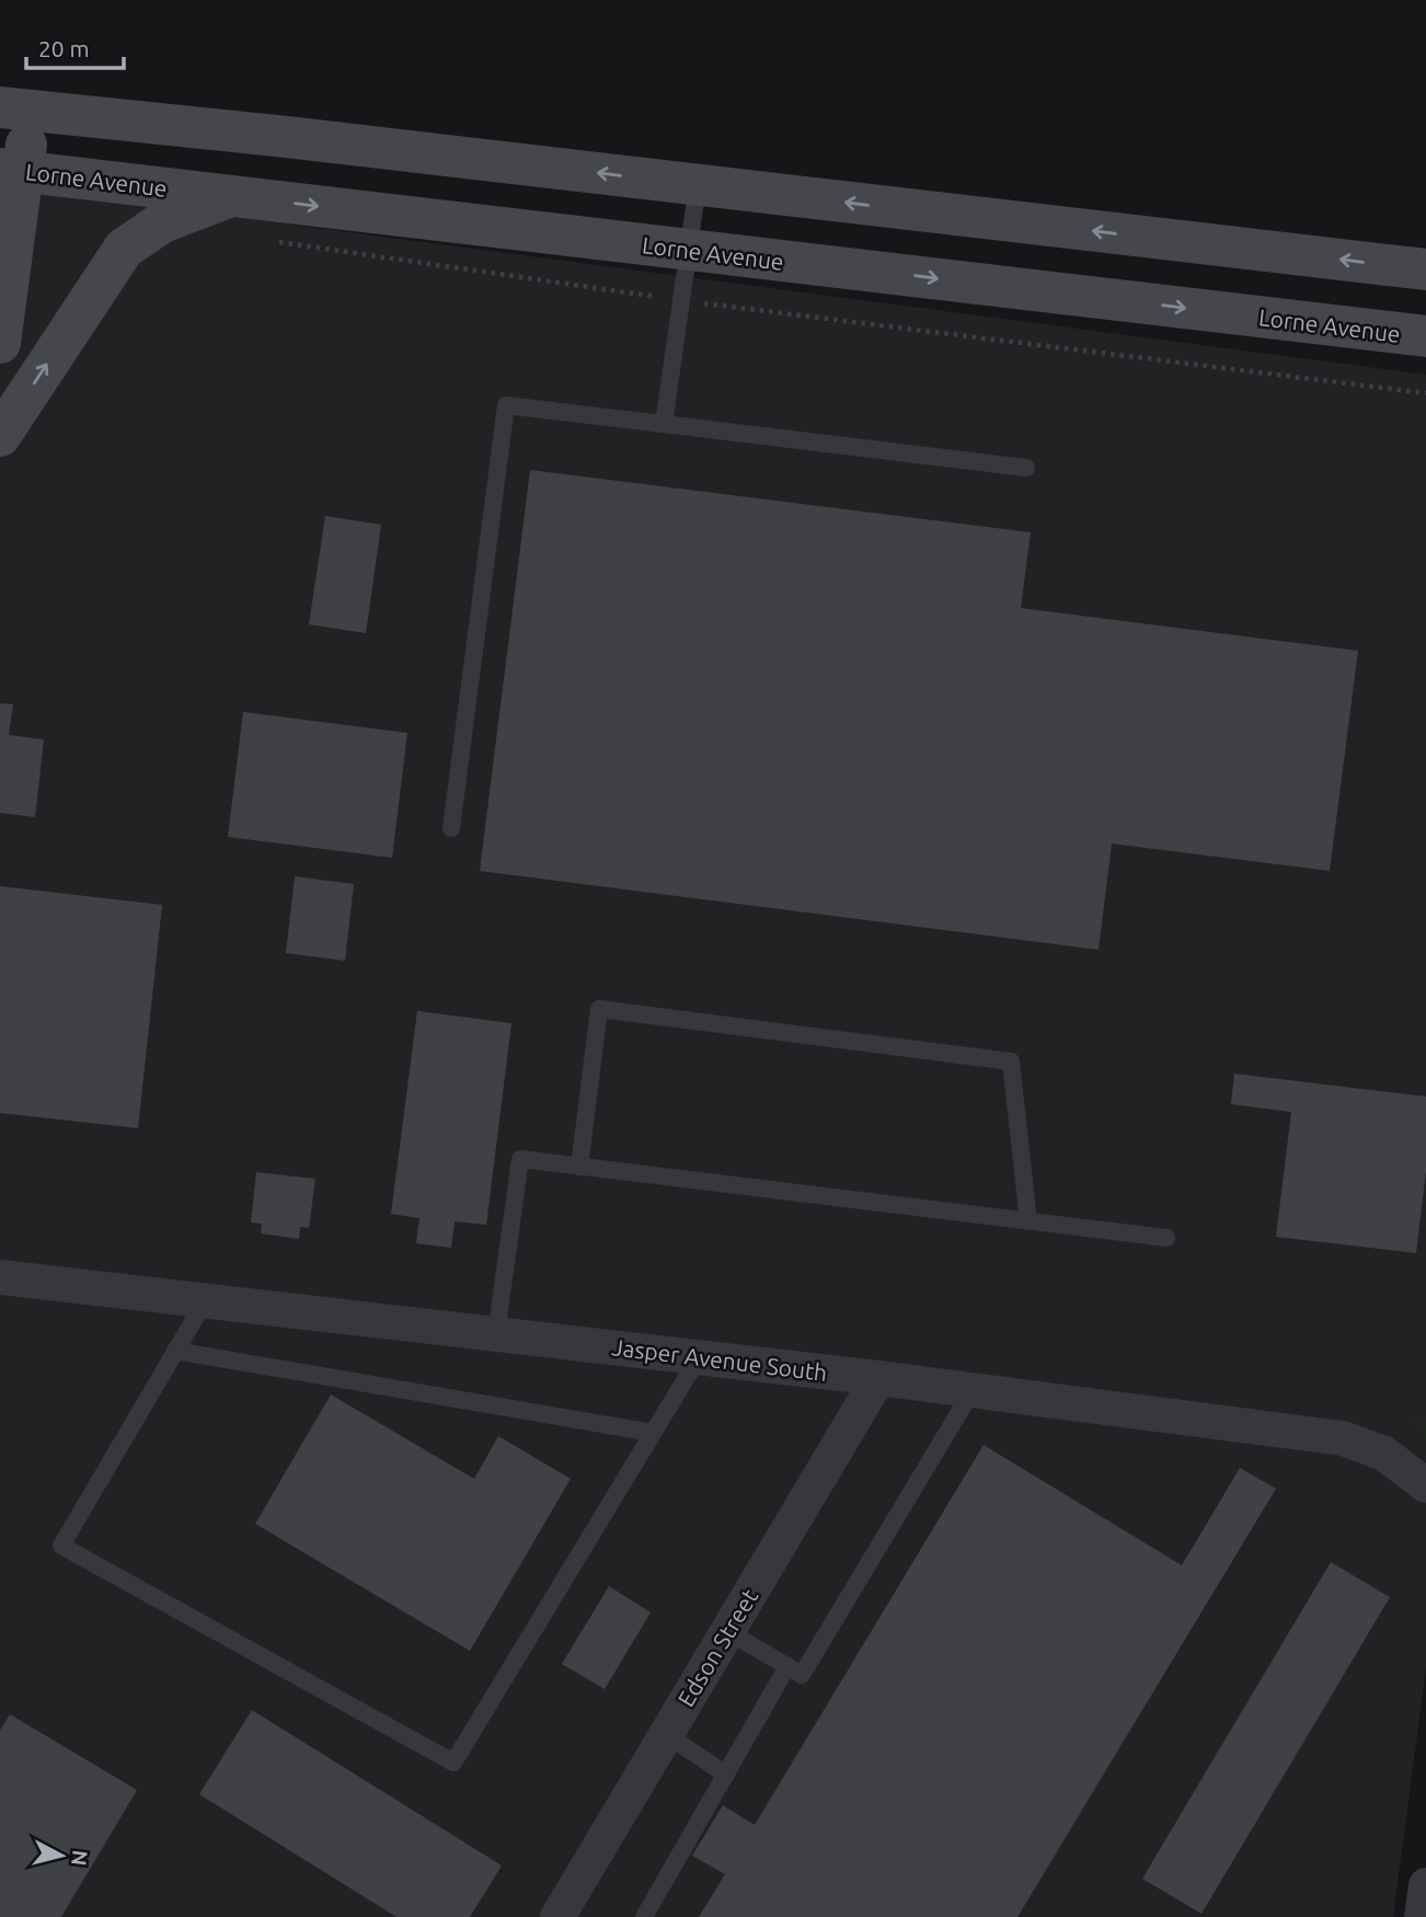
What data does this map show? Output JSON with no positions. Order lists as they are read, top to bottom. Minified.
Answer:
{"streets":{"main road":["Lorne Avenue"],"street":["Jasper Avenue South","Edson Street"]},"crossings":[["Jasper Avenue South","Edson Street"]],"scale_bar":"20 m","north":"right"}
